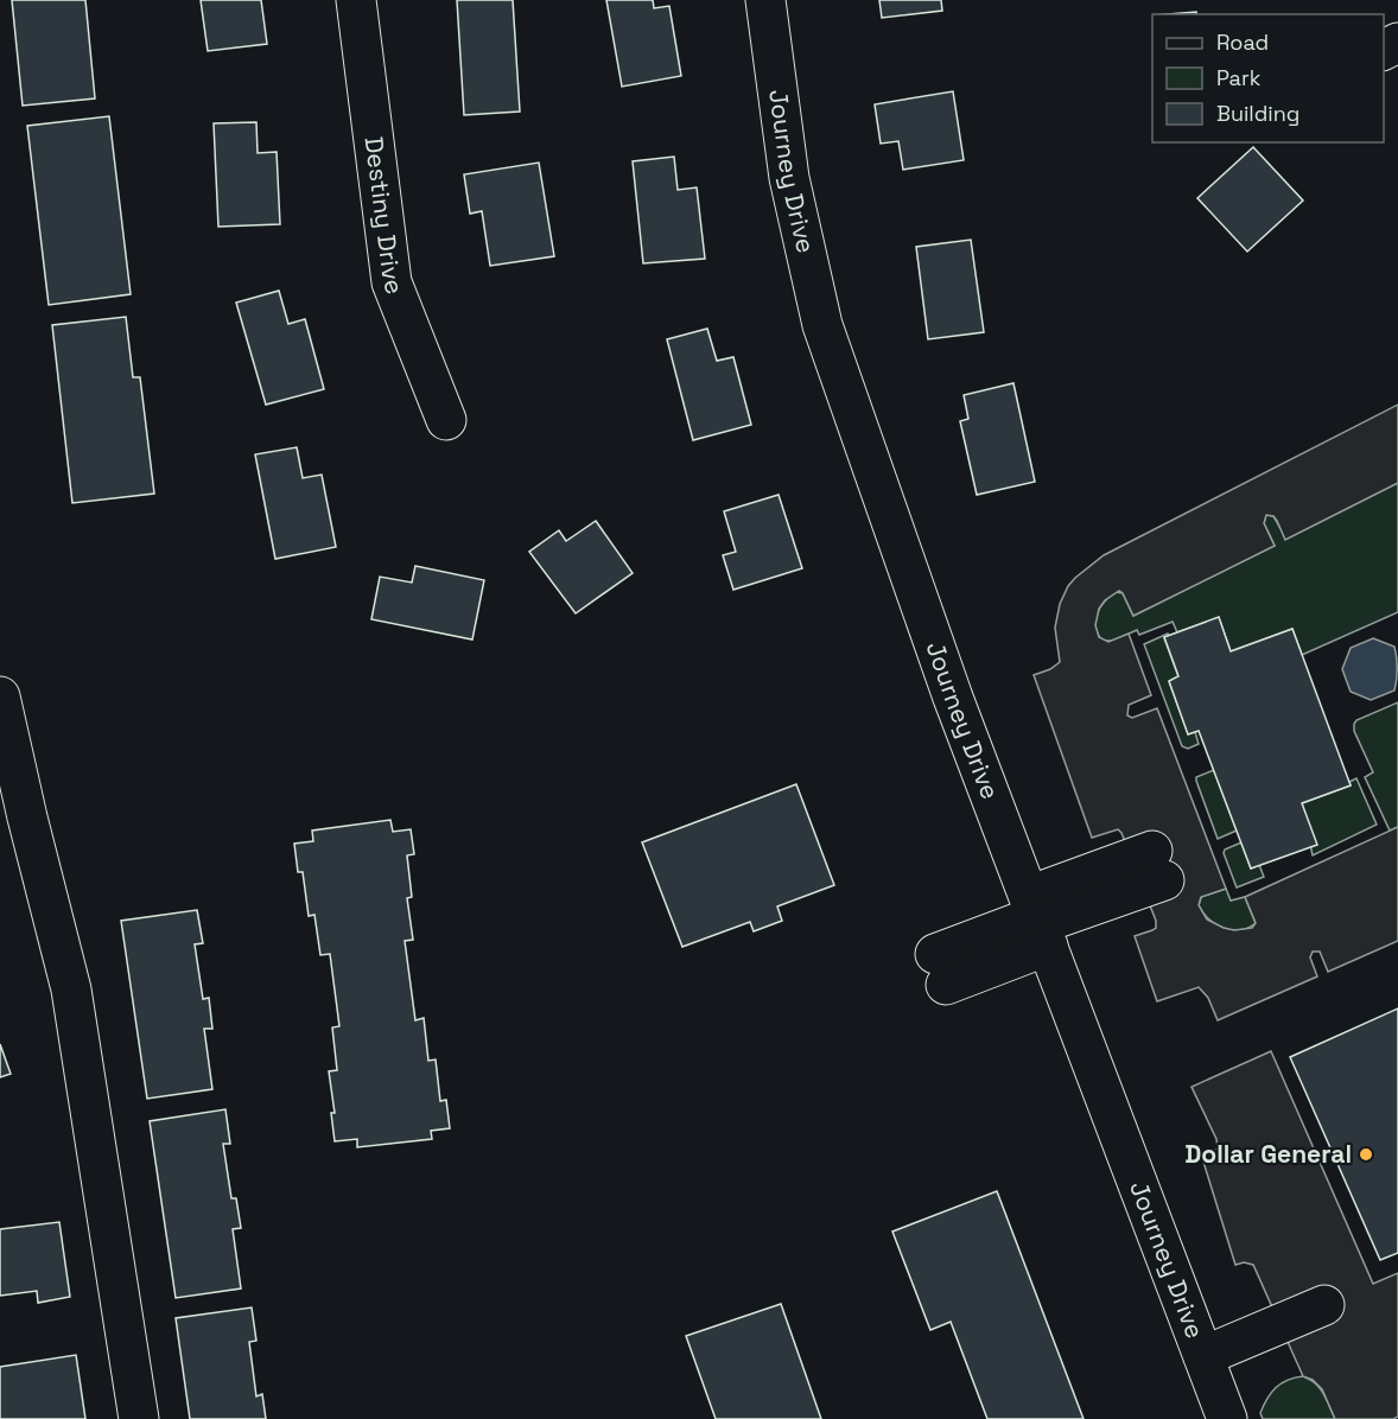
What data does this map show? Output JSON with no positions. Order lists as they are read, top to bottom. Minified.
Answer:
{"streets":{"street":["Journey Drive","Destiny Drive"]},"places":["Dollar General"],"legend":["Road","Park","Building"]}
